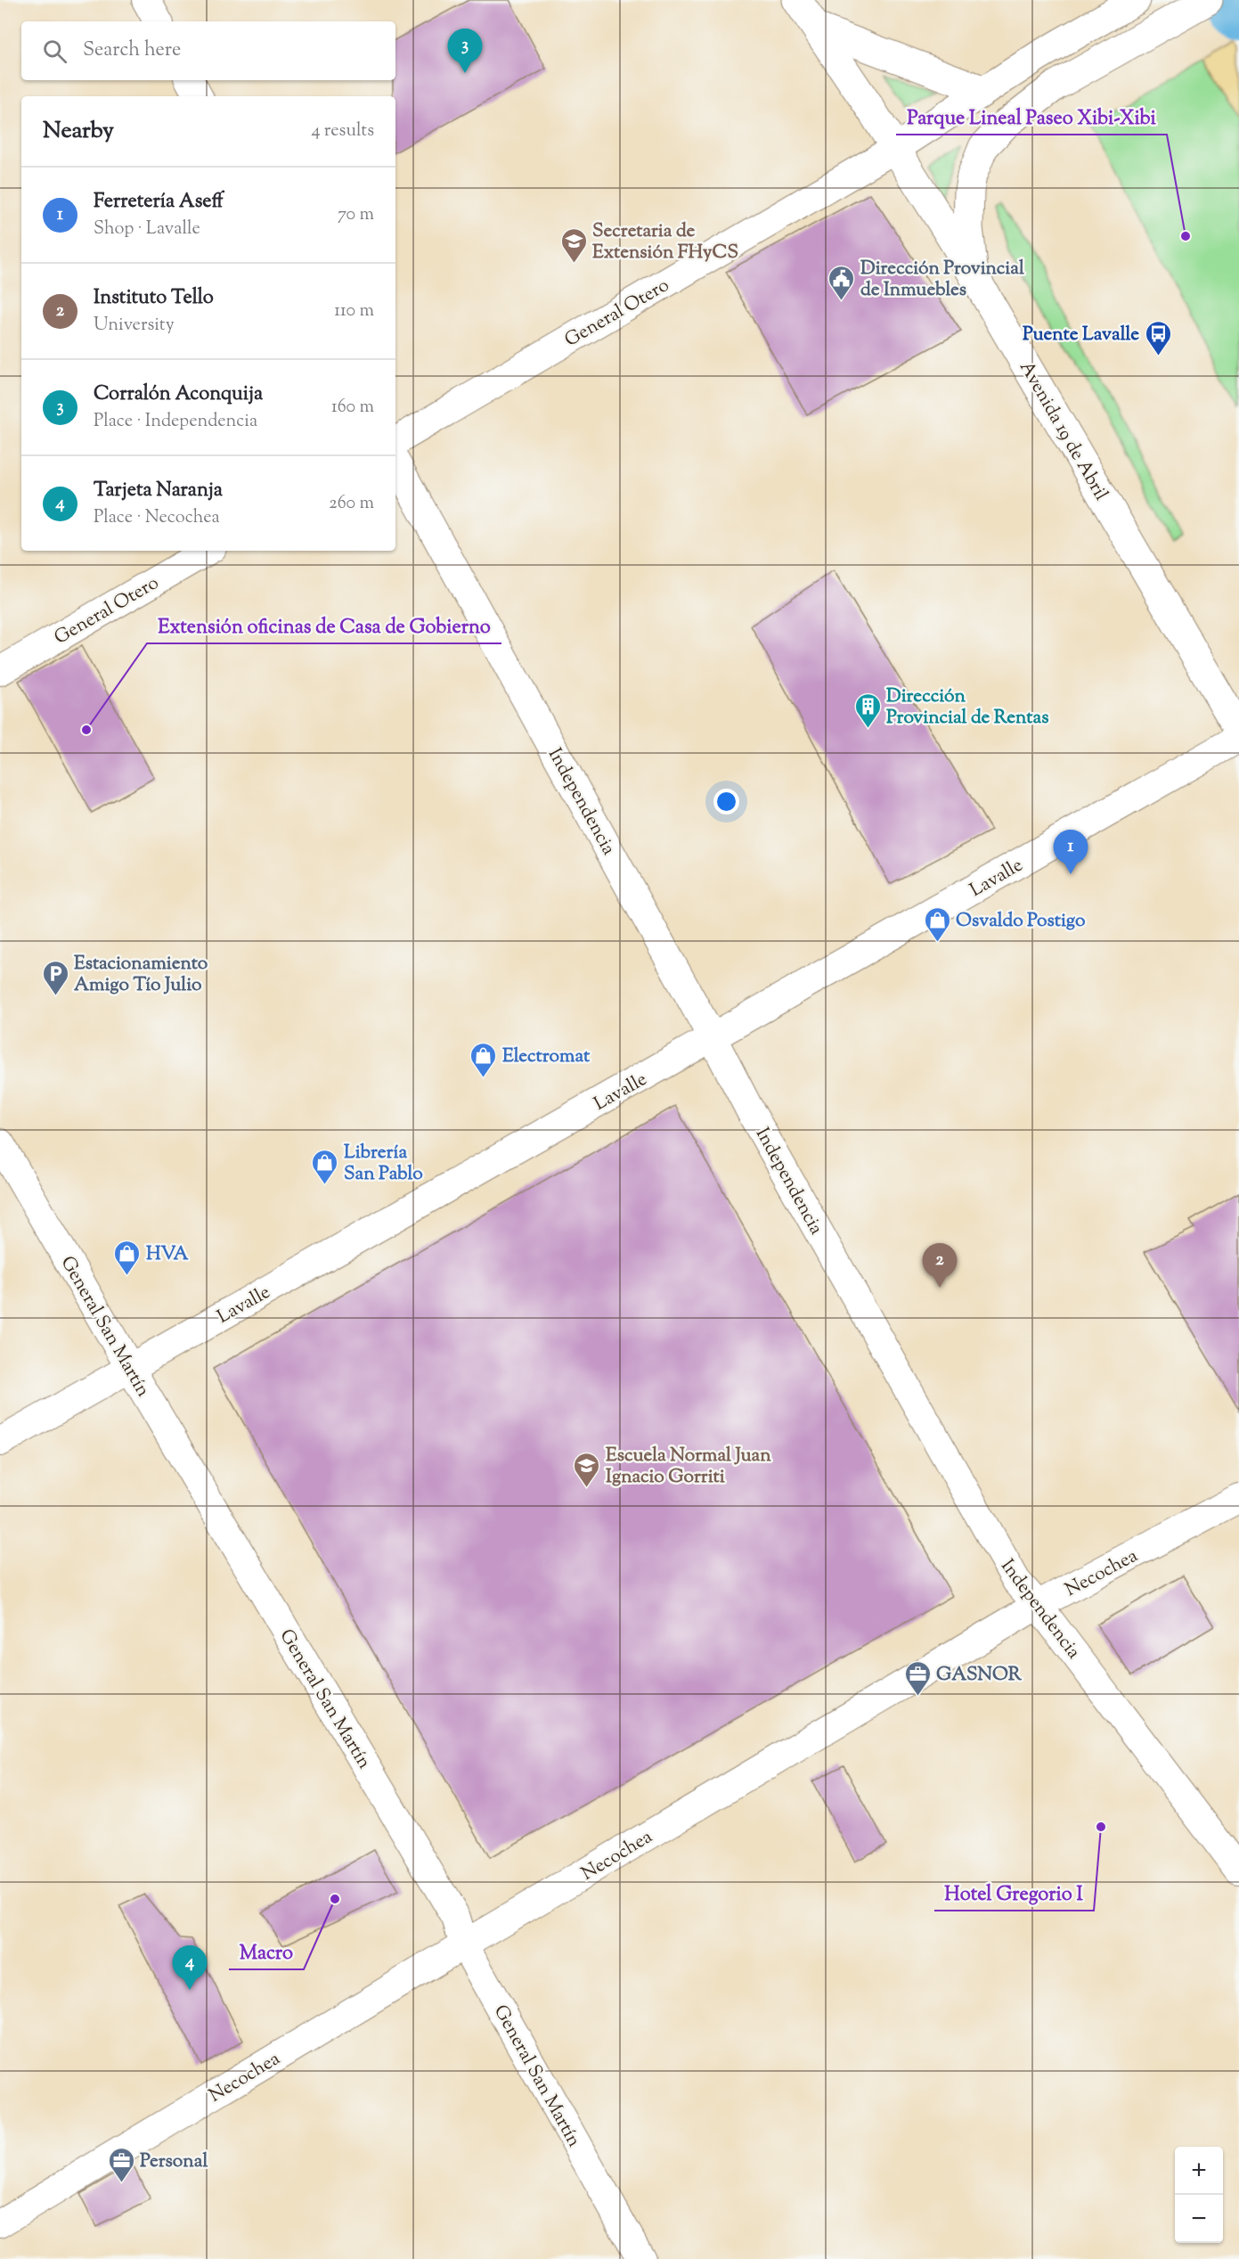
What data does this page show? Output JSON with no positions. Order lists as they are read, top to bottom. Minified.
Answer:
{"streets":{"main road":["Avenida 19 de Abril"],"street":["General Otero","Independencia","Lavalle","General San Martín","Necochea"]},"crossings":[["General Otero","Avenida 19 de Abril"],["Independencia","Lavalle"],["Independencia","Necochea"],["Lavalle","General San Martín"],["General San Martín","Necochea"]],"places":{"other":["Parque Lineal Paseo Xibi-Xibi","Extensión oficinas de Casa de Gobierno","Hotel Gregorio I","Macro"],"school or university":["Secretaria de Extensión FHyCS","Escuela Normal Juan Ignacio Gorriti"],"public building":["Dirección Provincial de Inmuebles"],"bus stop":["Puente Lavalle"],"building":["Dirección Provincial de Rentas"],"shop":["Osvaldo Postigo","Electromat","Librería San Pablo","HVA"],"parking":["Estacionamiento Amigo Tío Julio"],"office":["GASNOR","Personal"]},"page":{"search":"Search here","pins":["3","1","2","4"],"heading":["Nearby","4 results"],"list":[{"mark":"1","name":"Ferretería Aseff","note":"Shop · Lavalle","value":"70 m"},{"mark":"2","name":"Instituto Tello","note":"University","value":"110 m"},{"mark":"3","name":"Corralón Aconquija","note":"Place · Independencia","value":"160 m"},{"mark":"4","name":"Tarjeta Naranja","note":"Place · Necochea","value":"260 m"}],"map_buttons":["+","−"]}}
